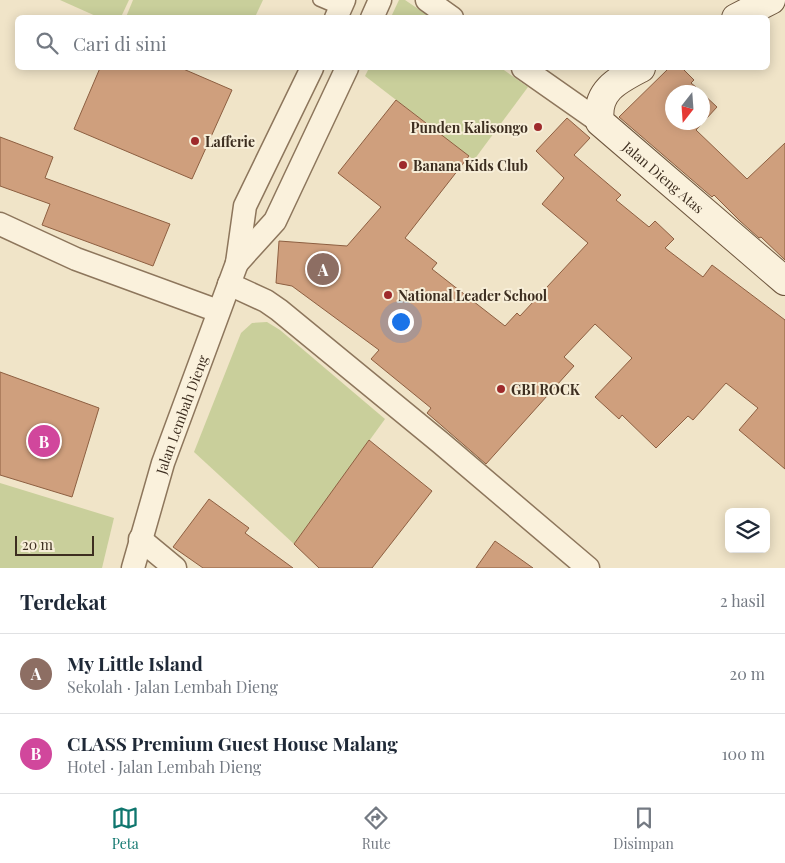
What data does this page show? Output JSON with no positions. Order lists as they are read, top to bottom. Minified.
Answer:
{"streets":{"street":["Jalan Dieng Atas","Jalan Lembah Dieng"]},"places":["Punden Kalisongo","Lafferie","Banana Kids Club","National Leader School","GBI ROCK"],"scale_bar":"20 m","north":"bottom","page":{"search":"Cari di sini","pins":["A","B"],"scale":"20 m","heading":["Terdekat","2 hasil"],"list":[{"mark":"A","name":"My Little Island","note":"Sekolah · Jalan Lembah Dieng","value":"20 m"},{"mark":"B","name":"CLASS Premium Guest House Malang","note":"Hotel · Jalan Lembah Dieng","value":"100 m"}],"nav":["Peta","Rute","Disimpan"]}}
